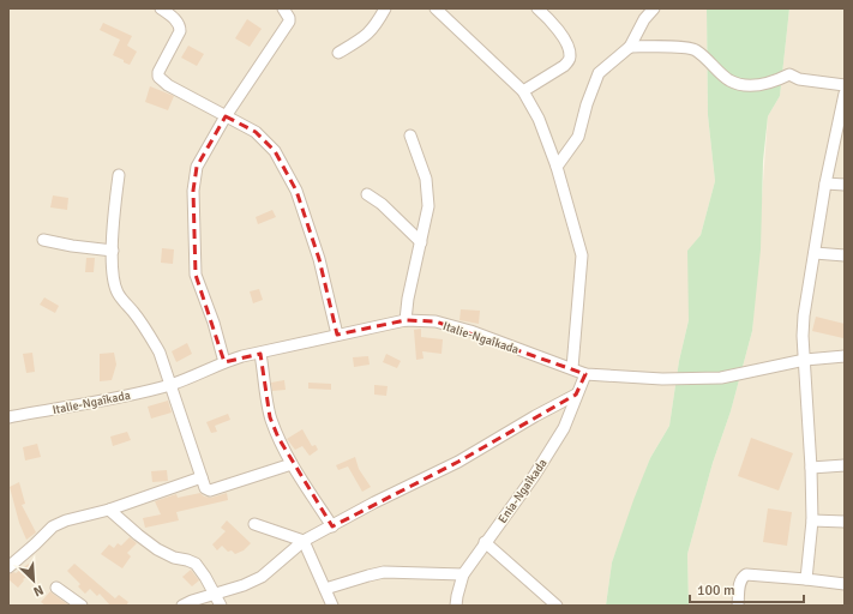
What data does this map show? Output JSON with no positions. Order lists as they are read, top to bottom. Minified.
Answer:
{"streets":{"street":["Italie-Ngaîkada","Enia-Ngaîkada"]},"crossings":[["Italie-Ngaîkada","Enia-Ngaîkada"]],"scale_bar":"100 m","north":"bottom right"}
